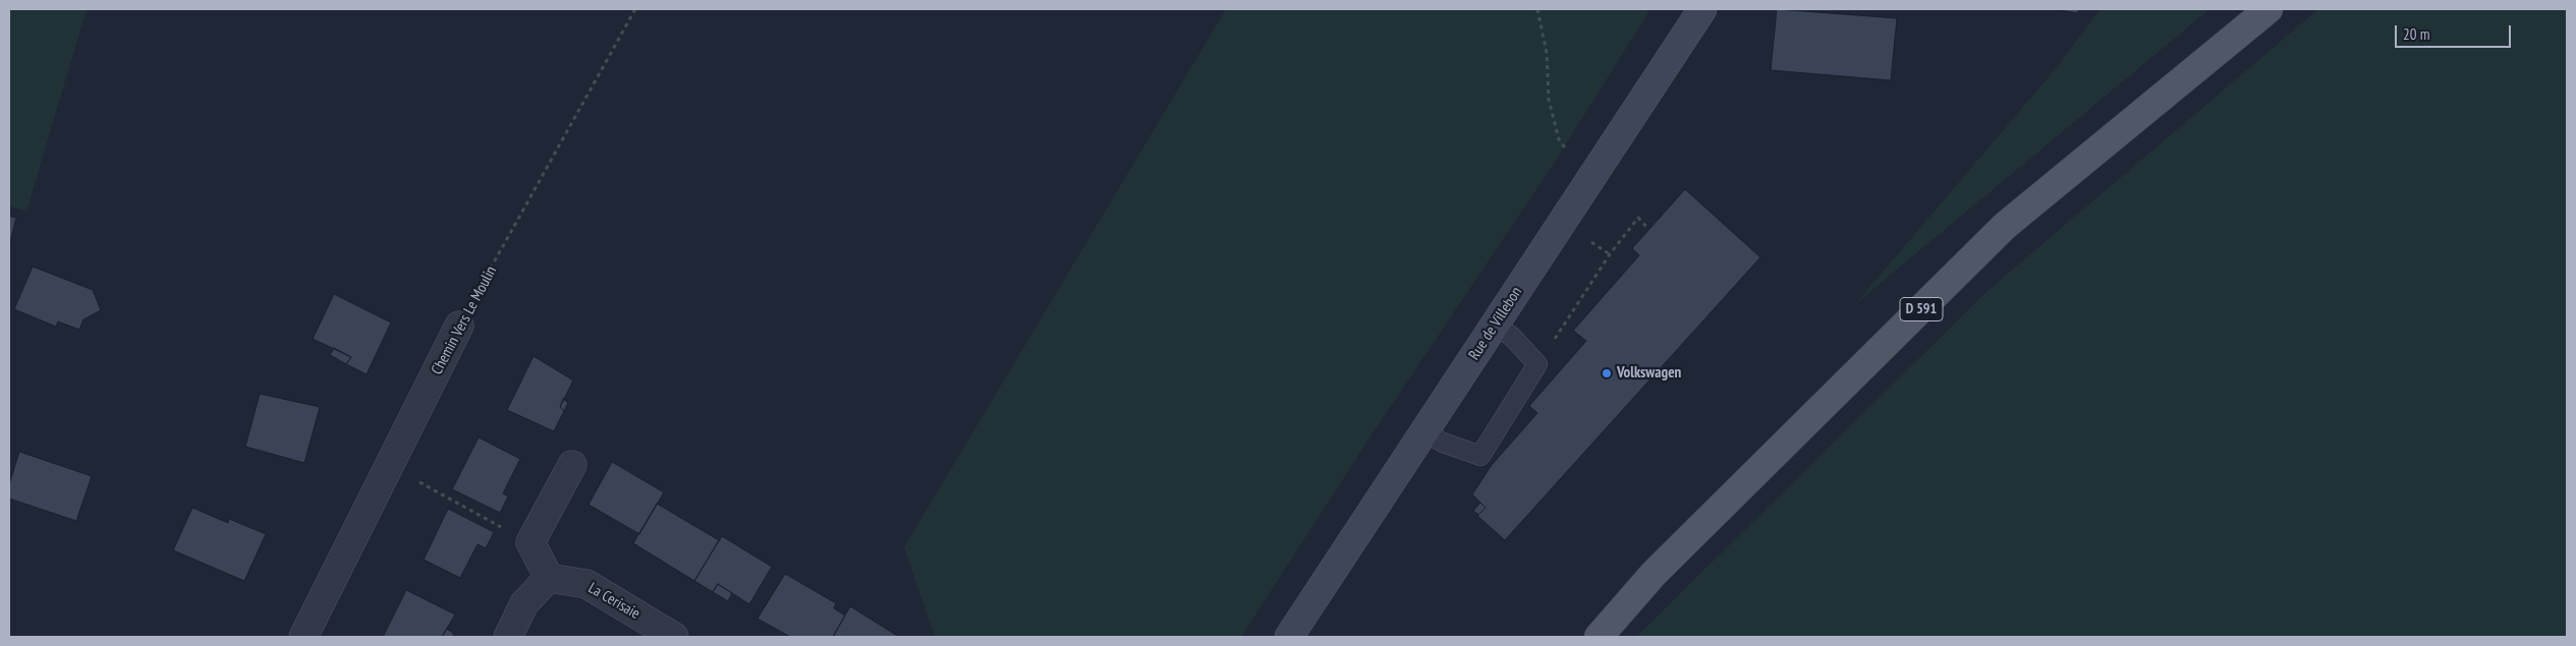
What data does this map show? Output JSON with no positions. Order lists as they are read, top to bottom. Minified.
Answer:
{"streets":{"main road":["D 591","Rue de Villebon"],"street":["Chemin Vers Le Moulin","La Cerisaie"]},"places":["Volkswagen"],"scale_bar":"20 m"}
